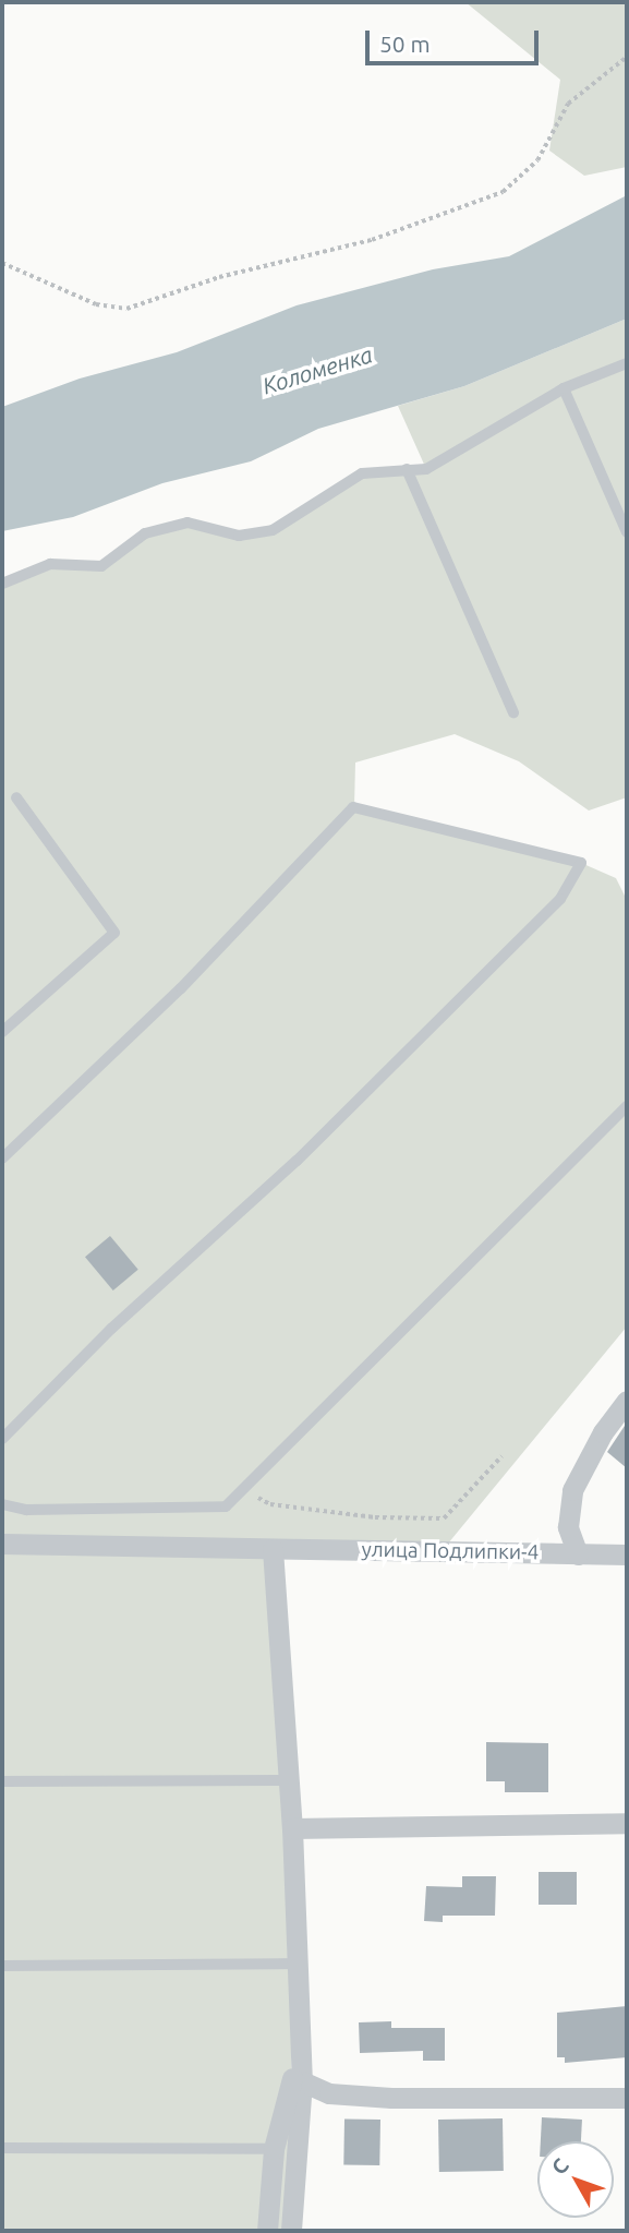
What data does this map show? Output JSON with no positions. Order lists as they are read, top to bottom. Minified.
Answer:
{"streets":{"street":["улица Подлипки-4"]},"water":["Коломенка"],"scale_bar":"50 m","north":"top left"}
